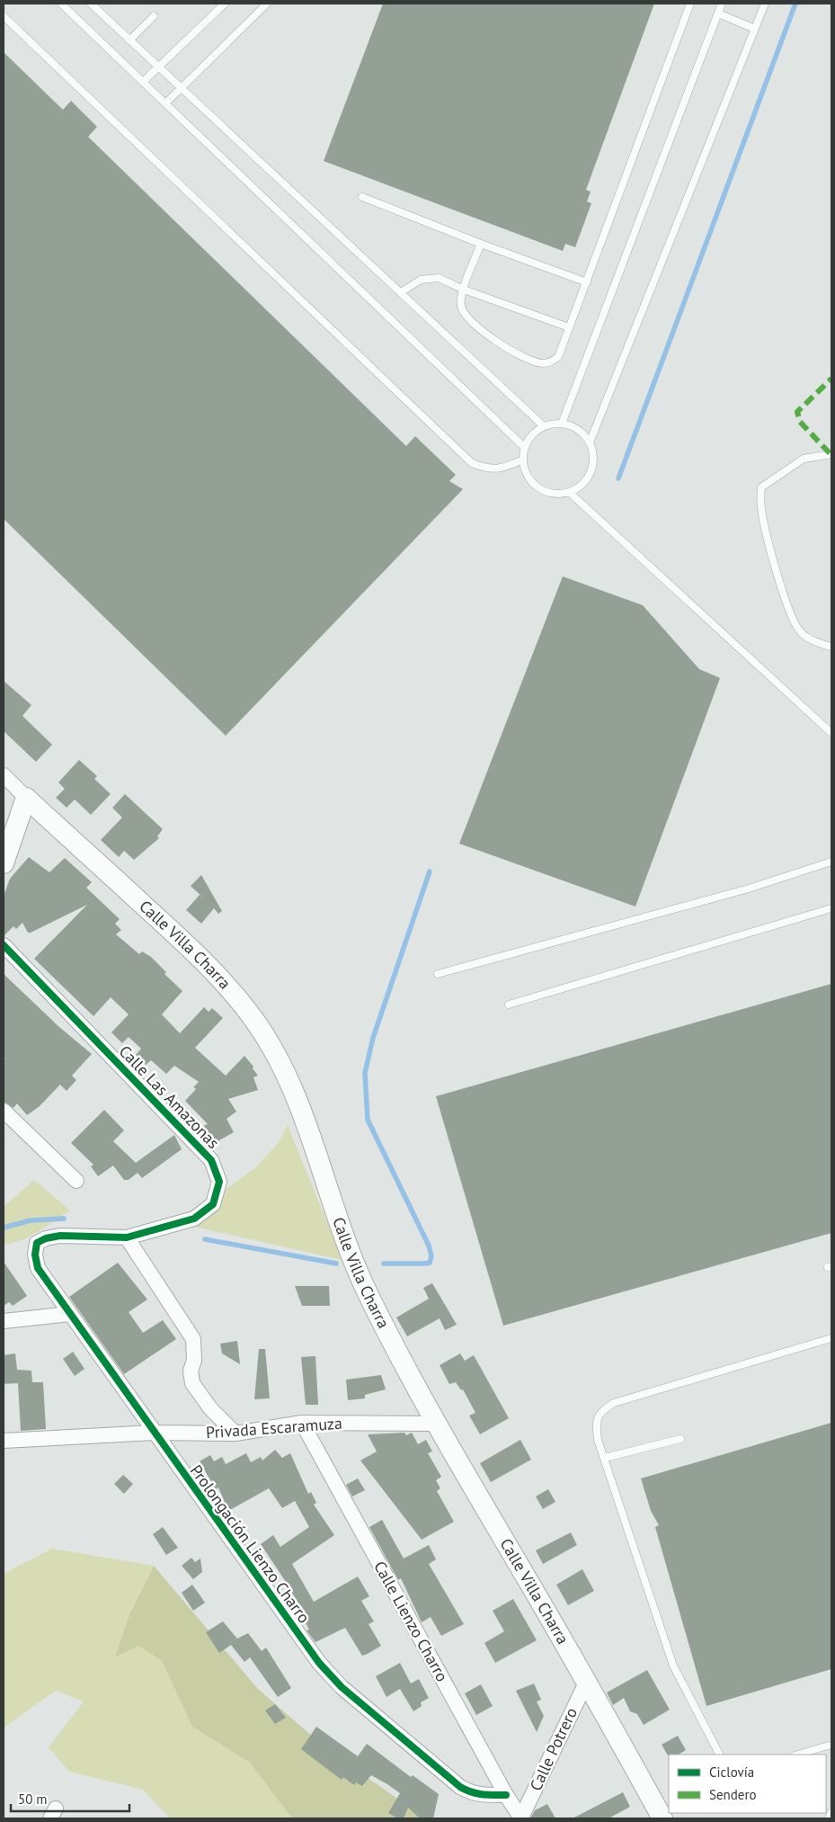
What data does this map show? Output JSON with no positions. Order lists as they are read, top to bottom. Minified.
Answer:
{"streets":{"street":["Calle Villa Charra","Calle Las Amazonas","Privada Escaramuza","Prolongación Lienzo Charro","Calle Lienzo Charro","Calle Potrero"]},"crossings":[["Calle Villa Charra","Privada Escaramuza"],["Calle Villa Charra","Calle Potrero"],["Calle Las Amazonas","Prolongación Lienzo Charro"],["Privada Escaramuza","Prolongación Lienzo Charro"],["Privada Escaramuza","Calle Lienzo Charro"],["Prolongación Lienzo Charro","Calle Lienzo Charro"],["Calle Lienzo Charro","Calle Potrero"]],"legend":["Ciclovía","Sendero"],"scale_bar":"50 m"}
